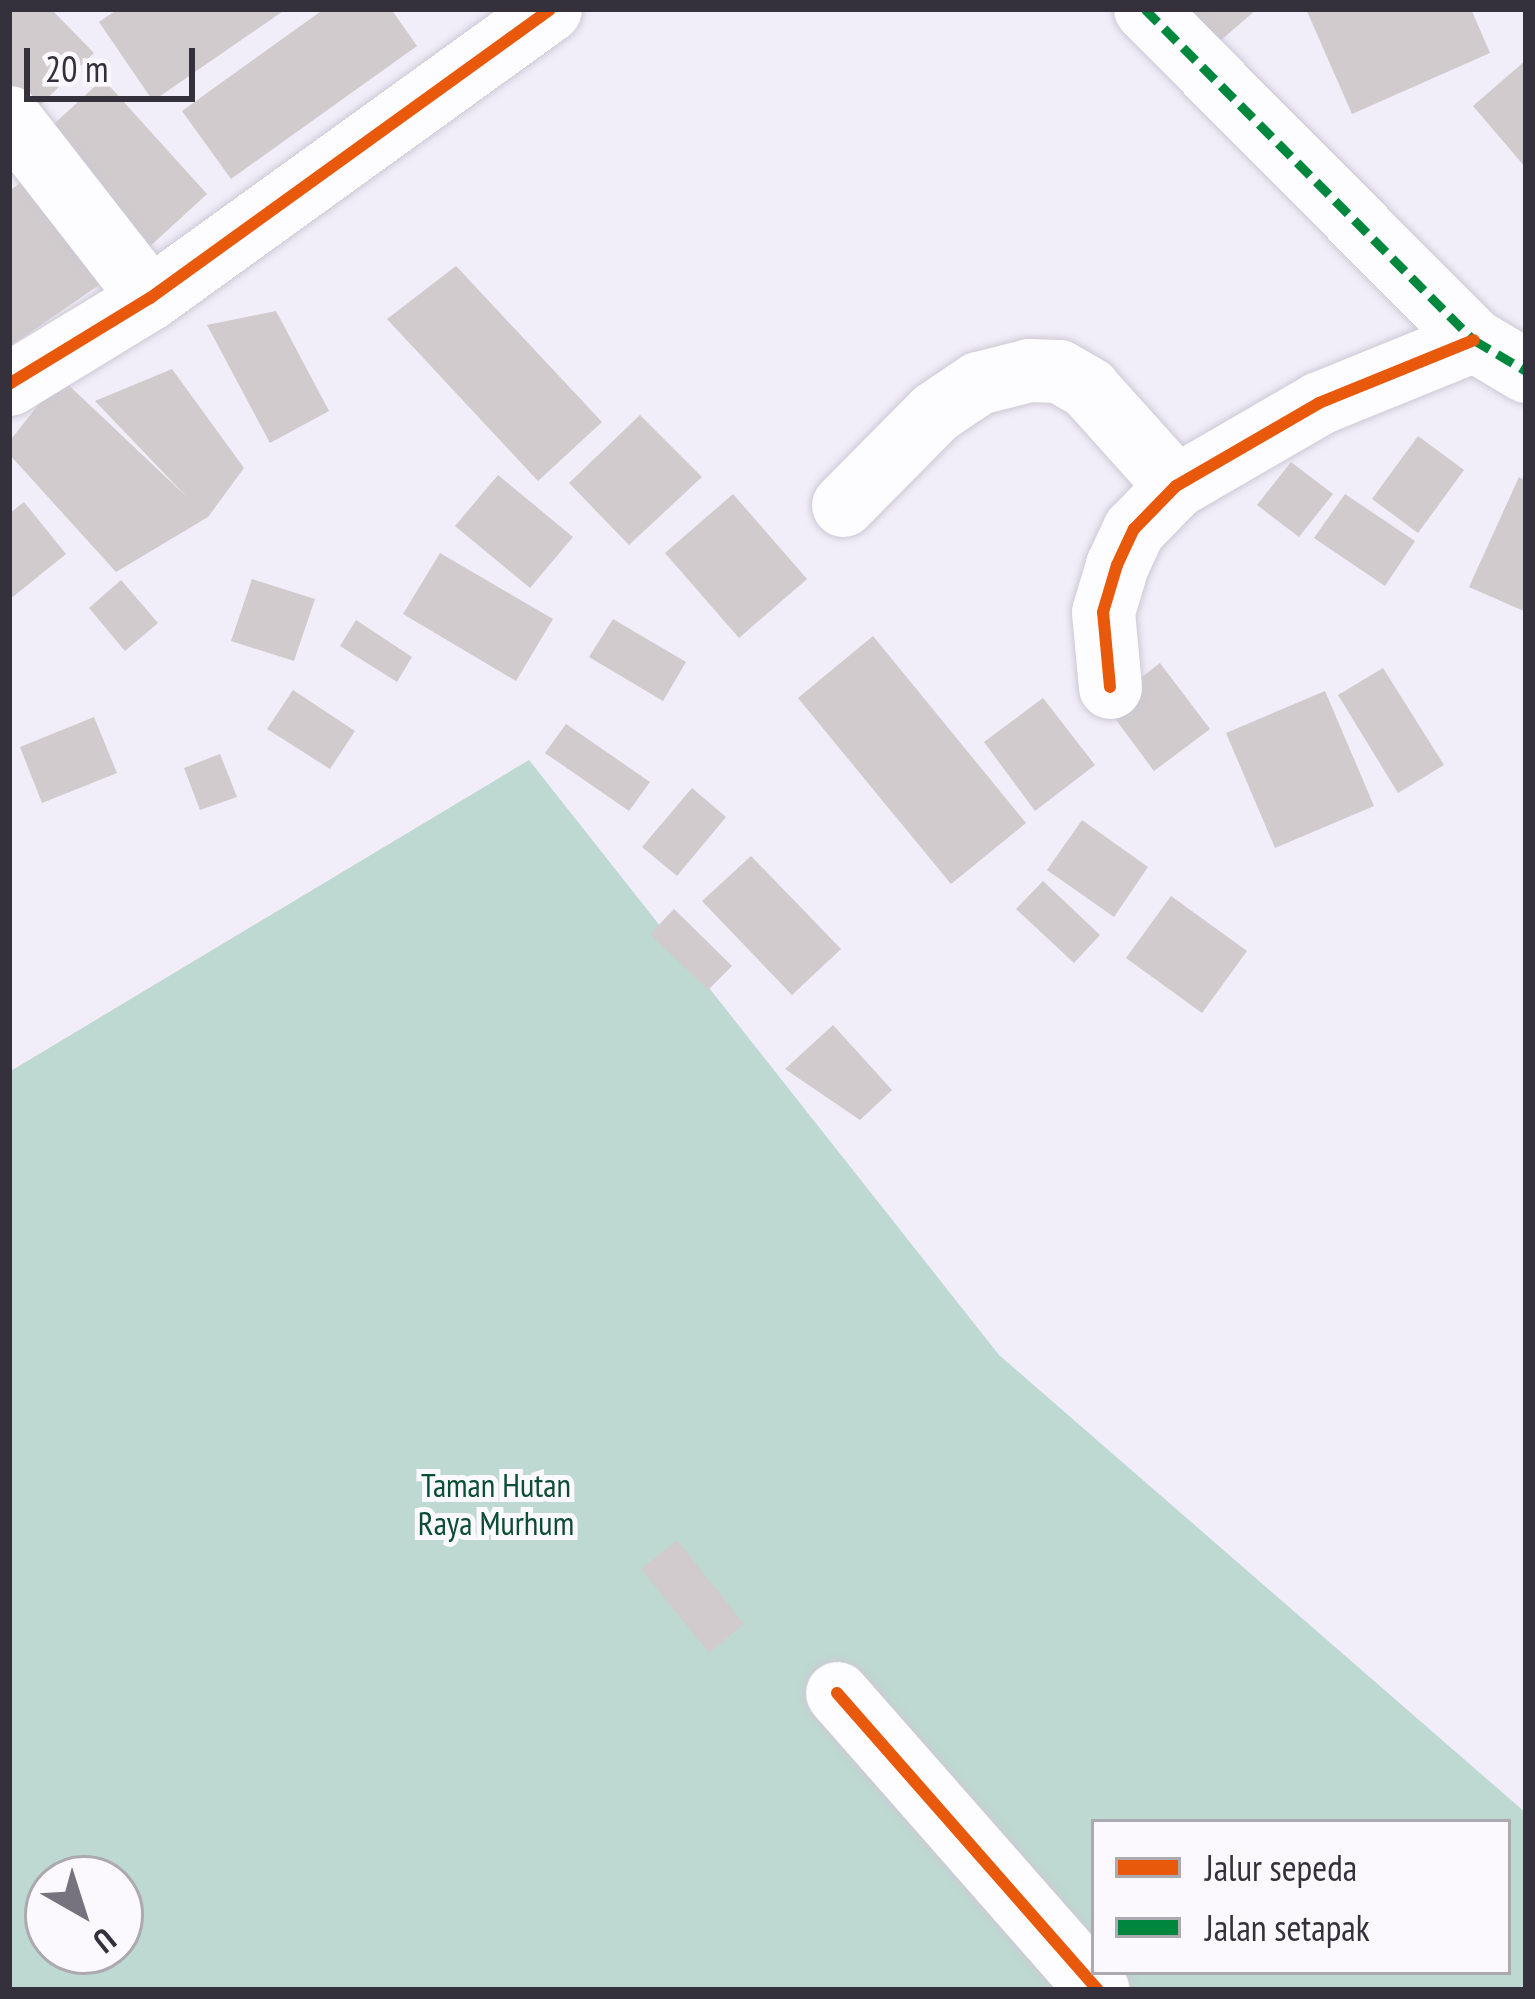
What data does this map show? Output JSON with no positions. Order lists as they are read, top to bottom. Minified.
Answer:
{"parks":["Taman Hutan Raya Murhum"],"legend":["Jalur sepeda","Jalan setapak"],"scale_bar":"20 m","north":"bottom right"}
